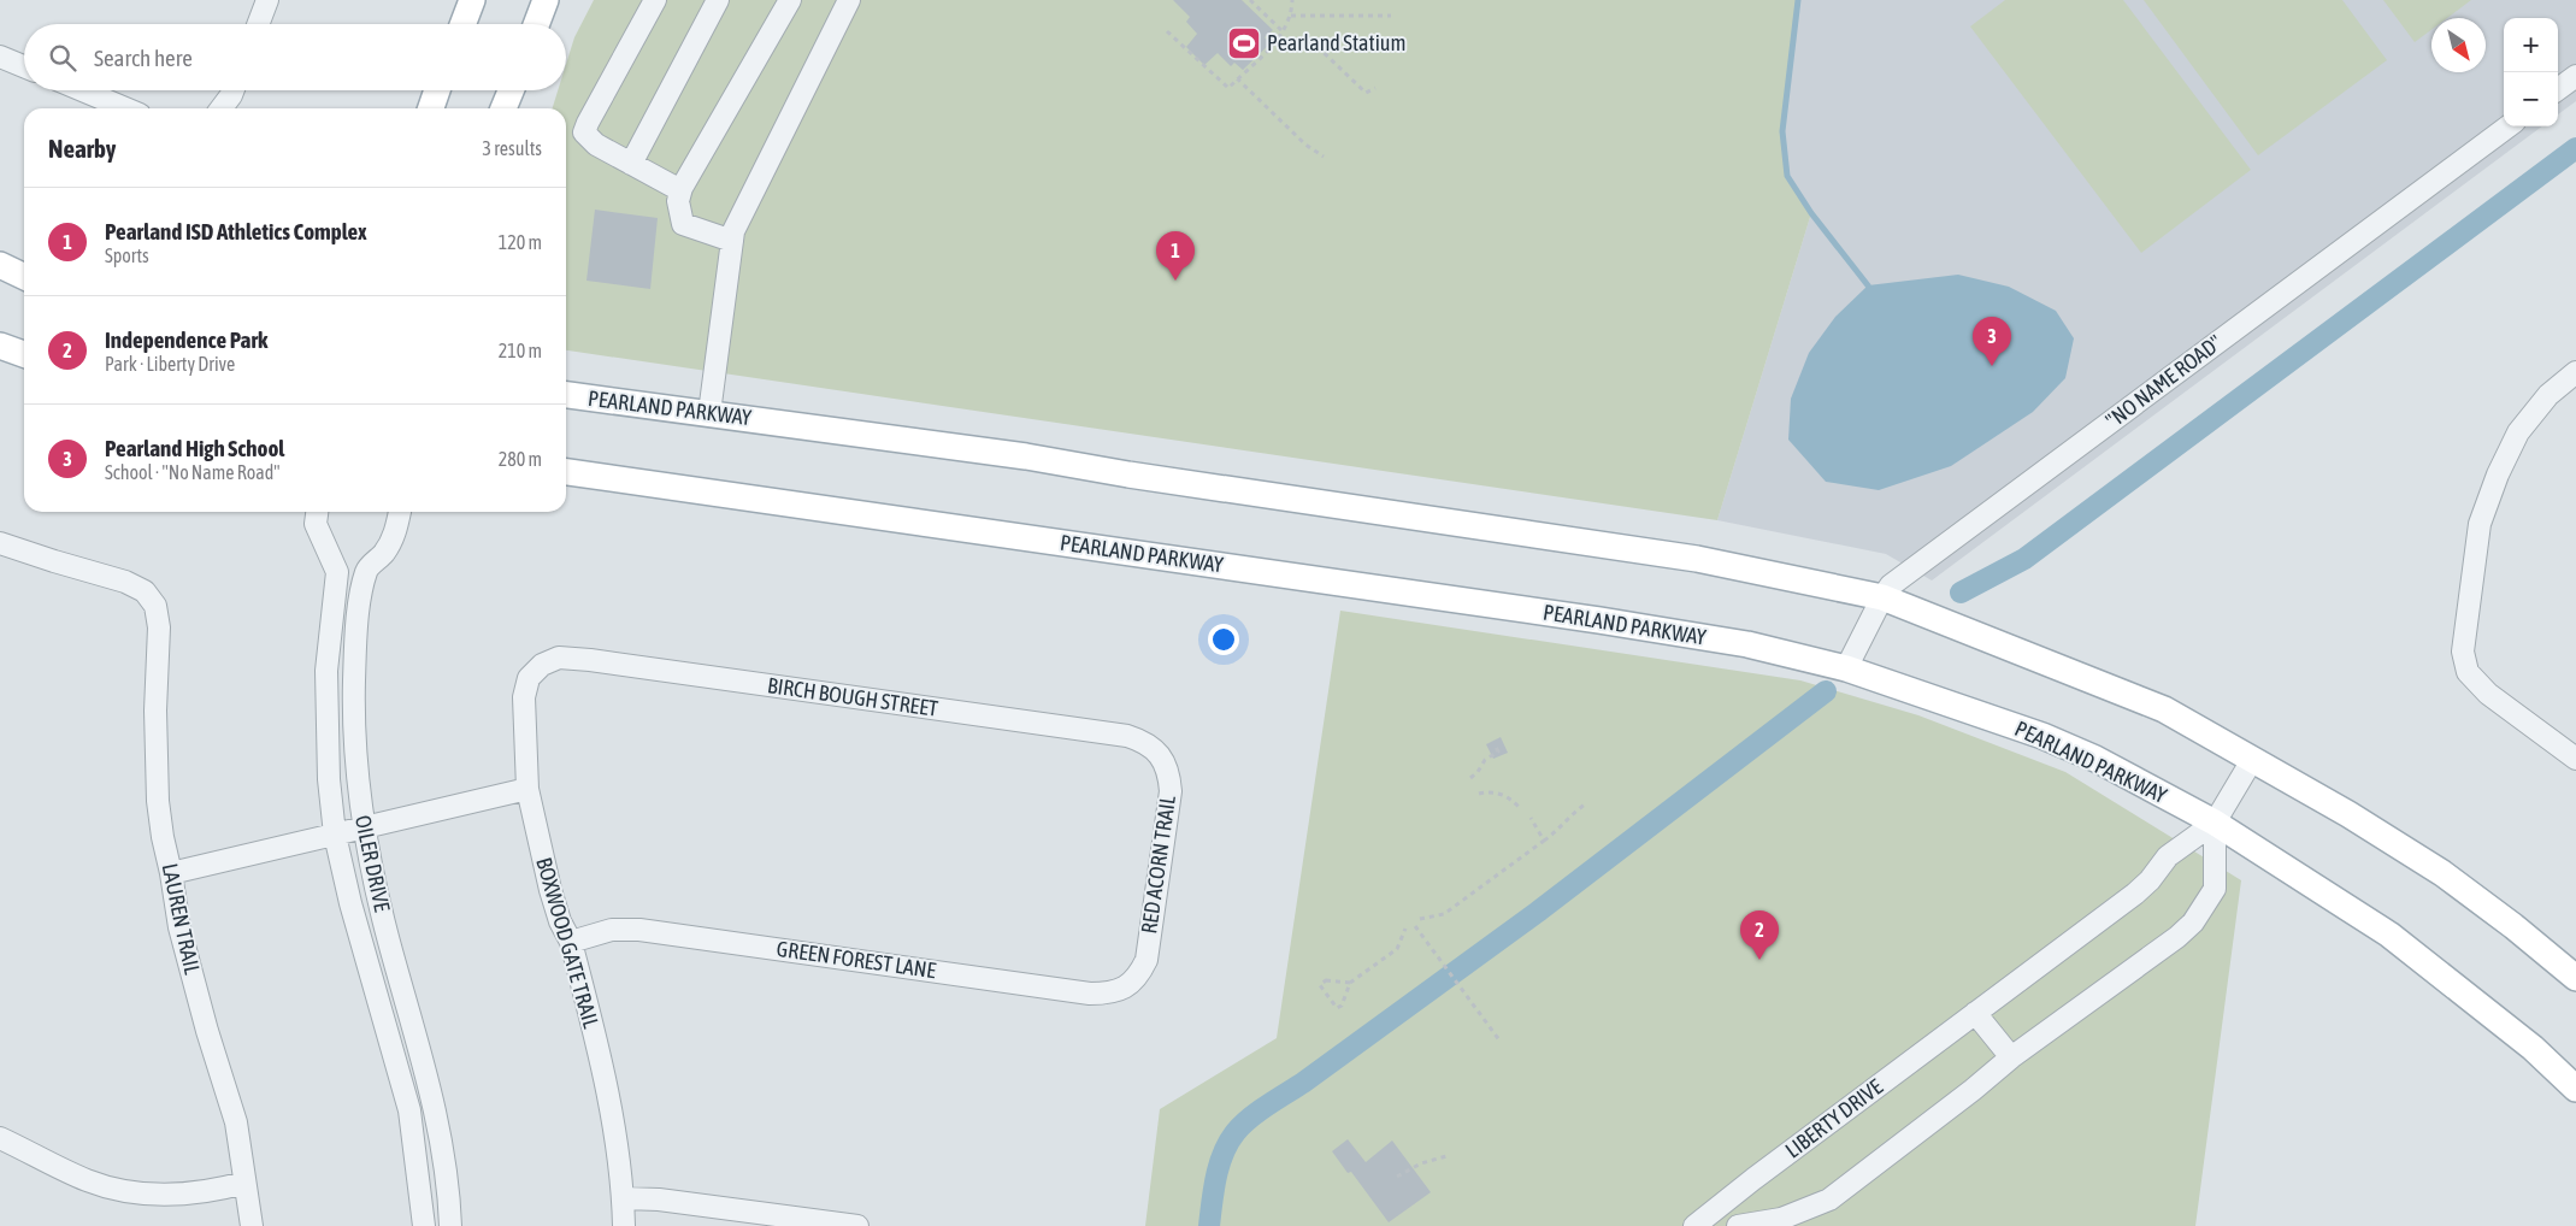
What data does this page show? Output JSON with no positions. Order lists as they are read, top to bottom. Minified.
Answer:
{"streets":{"main road":["PEARLAND PARKWAY"],"street":["\"NO NAME ROAD\"","BIRCH BOUGH STREET","OILER DRIVE","RED ACORN TRAIL","LAUREN TRAIL","BOXWOOD GATE TRAIL","GREEN FOREST LANE","LIBERTY DRIVE"]},"crossings":[["\"NO NAME ROAD\"","PEARLAND PARKWAY"],["PEARLAND PARKWAY","LIBERTY DRIVE"],["BIRCH BOUGH STREET","RED ACORN TRAIL"],["BIRCH BOUGH STREET","BOXWOOD GATE TRAIL"],["RED ACORN TRAIL","GREEN FOREST LANE"],["BOXWOOD GATE TRAIL","GREEN FOREST LANE"]],"places":{"sports":["Pearland Statium"]},"north":"bottom right","page":{"map_buttons":["+","−"],"search":"Search here","heading":["Nearby","3 results"],"list":[{"mark":"1","name":"Pearland ISD Athletics Complex","note":"Sports","value":"120 m"},{"mark":"2","name":"Independence Park","note":"Park · Liberty Drive","value":"210 m"},{"mark":"3","name":"Pearland High School","note":"School · \"No Name Road\"","value":"280 m"}],"pins":["1","3","2"]}}
